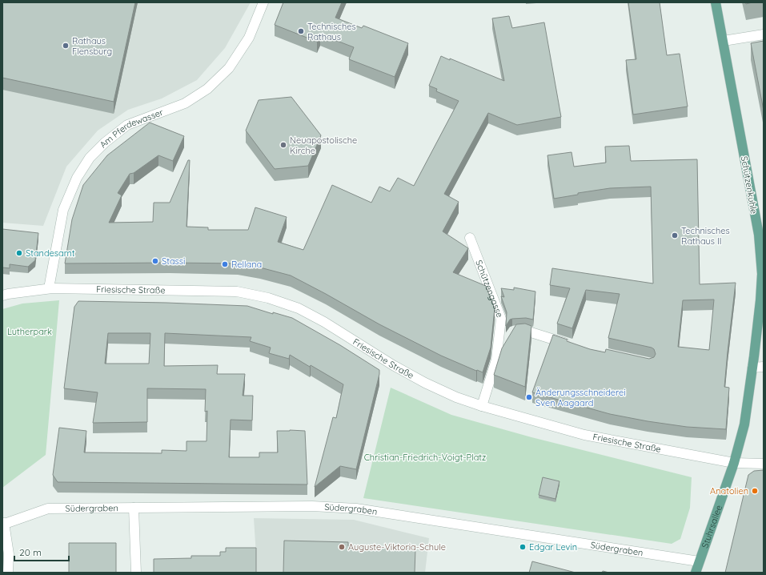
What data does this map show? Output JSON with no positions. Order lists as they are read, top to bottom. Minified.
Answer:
{"streets":{"main road":["Schützenkuhle","Stuhrsallee"],"street":["Am Pferdewasser","Schützengasse","Friesische Straße","Südergraben"]},"crossings":[["Am Pferdewasser","Friesische Straße"],["Schützenkuhle","Friesische Straße"],["Schützenkuhle","Stuhrsallee"],["Schützengasse","Friesische Straße"],["Friesische Straße","Stuhrsallee"],["Südergraben","Stuhrsallee"]],"parks":["Lutherpark","Christian-Friedrich-Voigt-Platz"],"places":["Technisches Rathaus","Rathaus Flensburg","Neuapostolische Kirche","Technisches Rathaus II","Standesamt","Stassi","Rellana","Änderungsschneiderei Sven Aagaard","Anatolien","Auguste-Viktoria-Schule","Edgar Levin"],"scale_bar":"20 m"}
